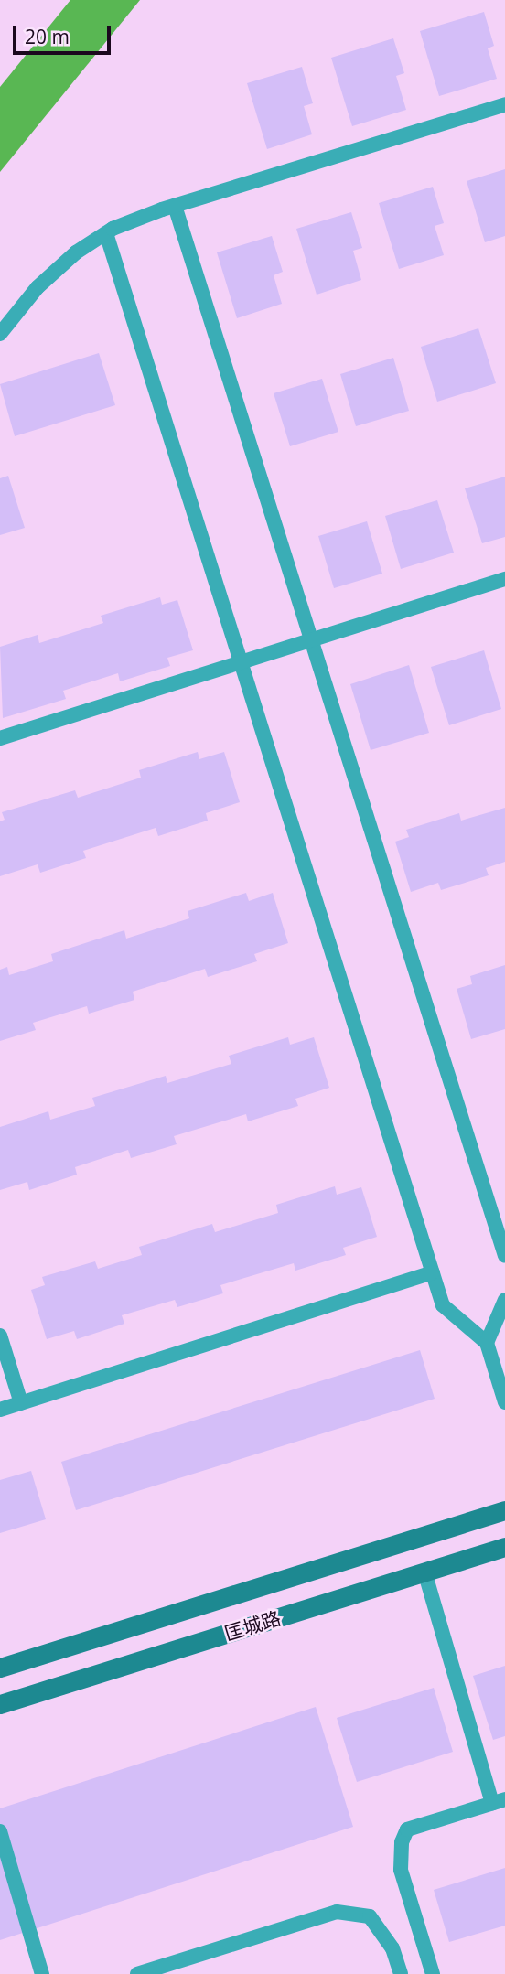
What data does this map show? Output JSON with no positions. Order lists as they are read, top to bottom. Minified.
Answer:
{"streets":{"main road":["匡城路"]},"scale_bar":"20 m"}
